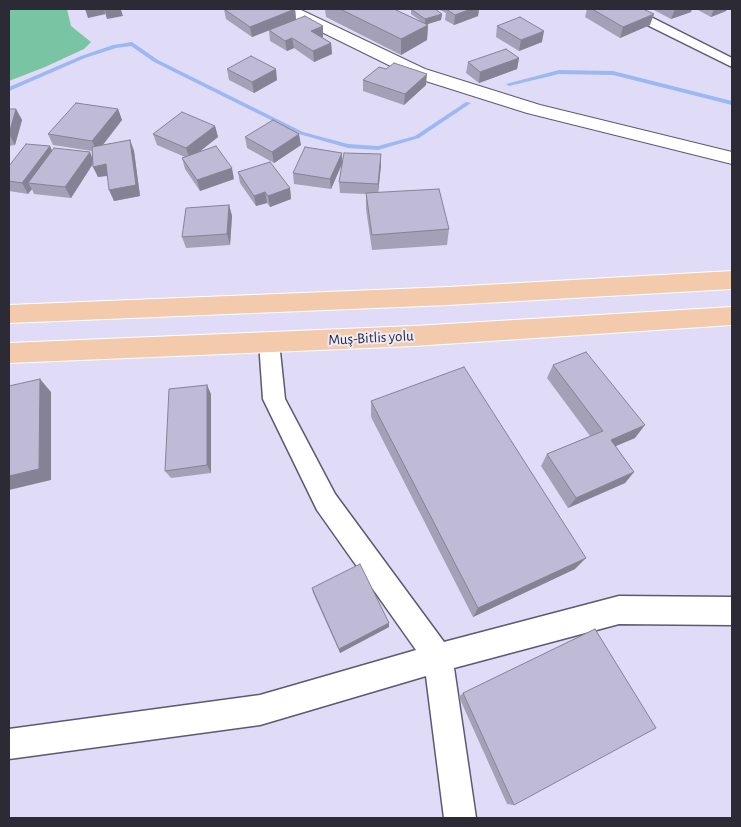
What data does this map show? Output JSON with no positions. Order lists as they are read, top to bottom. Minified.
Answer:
{"streets":{"highway":["Muş-Bitlis yolu"]}}
